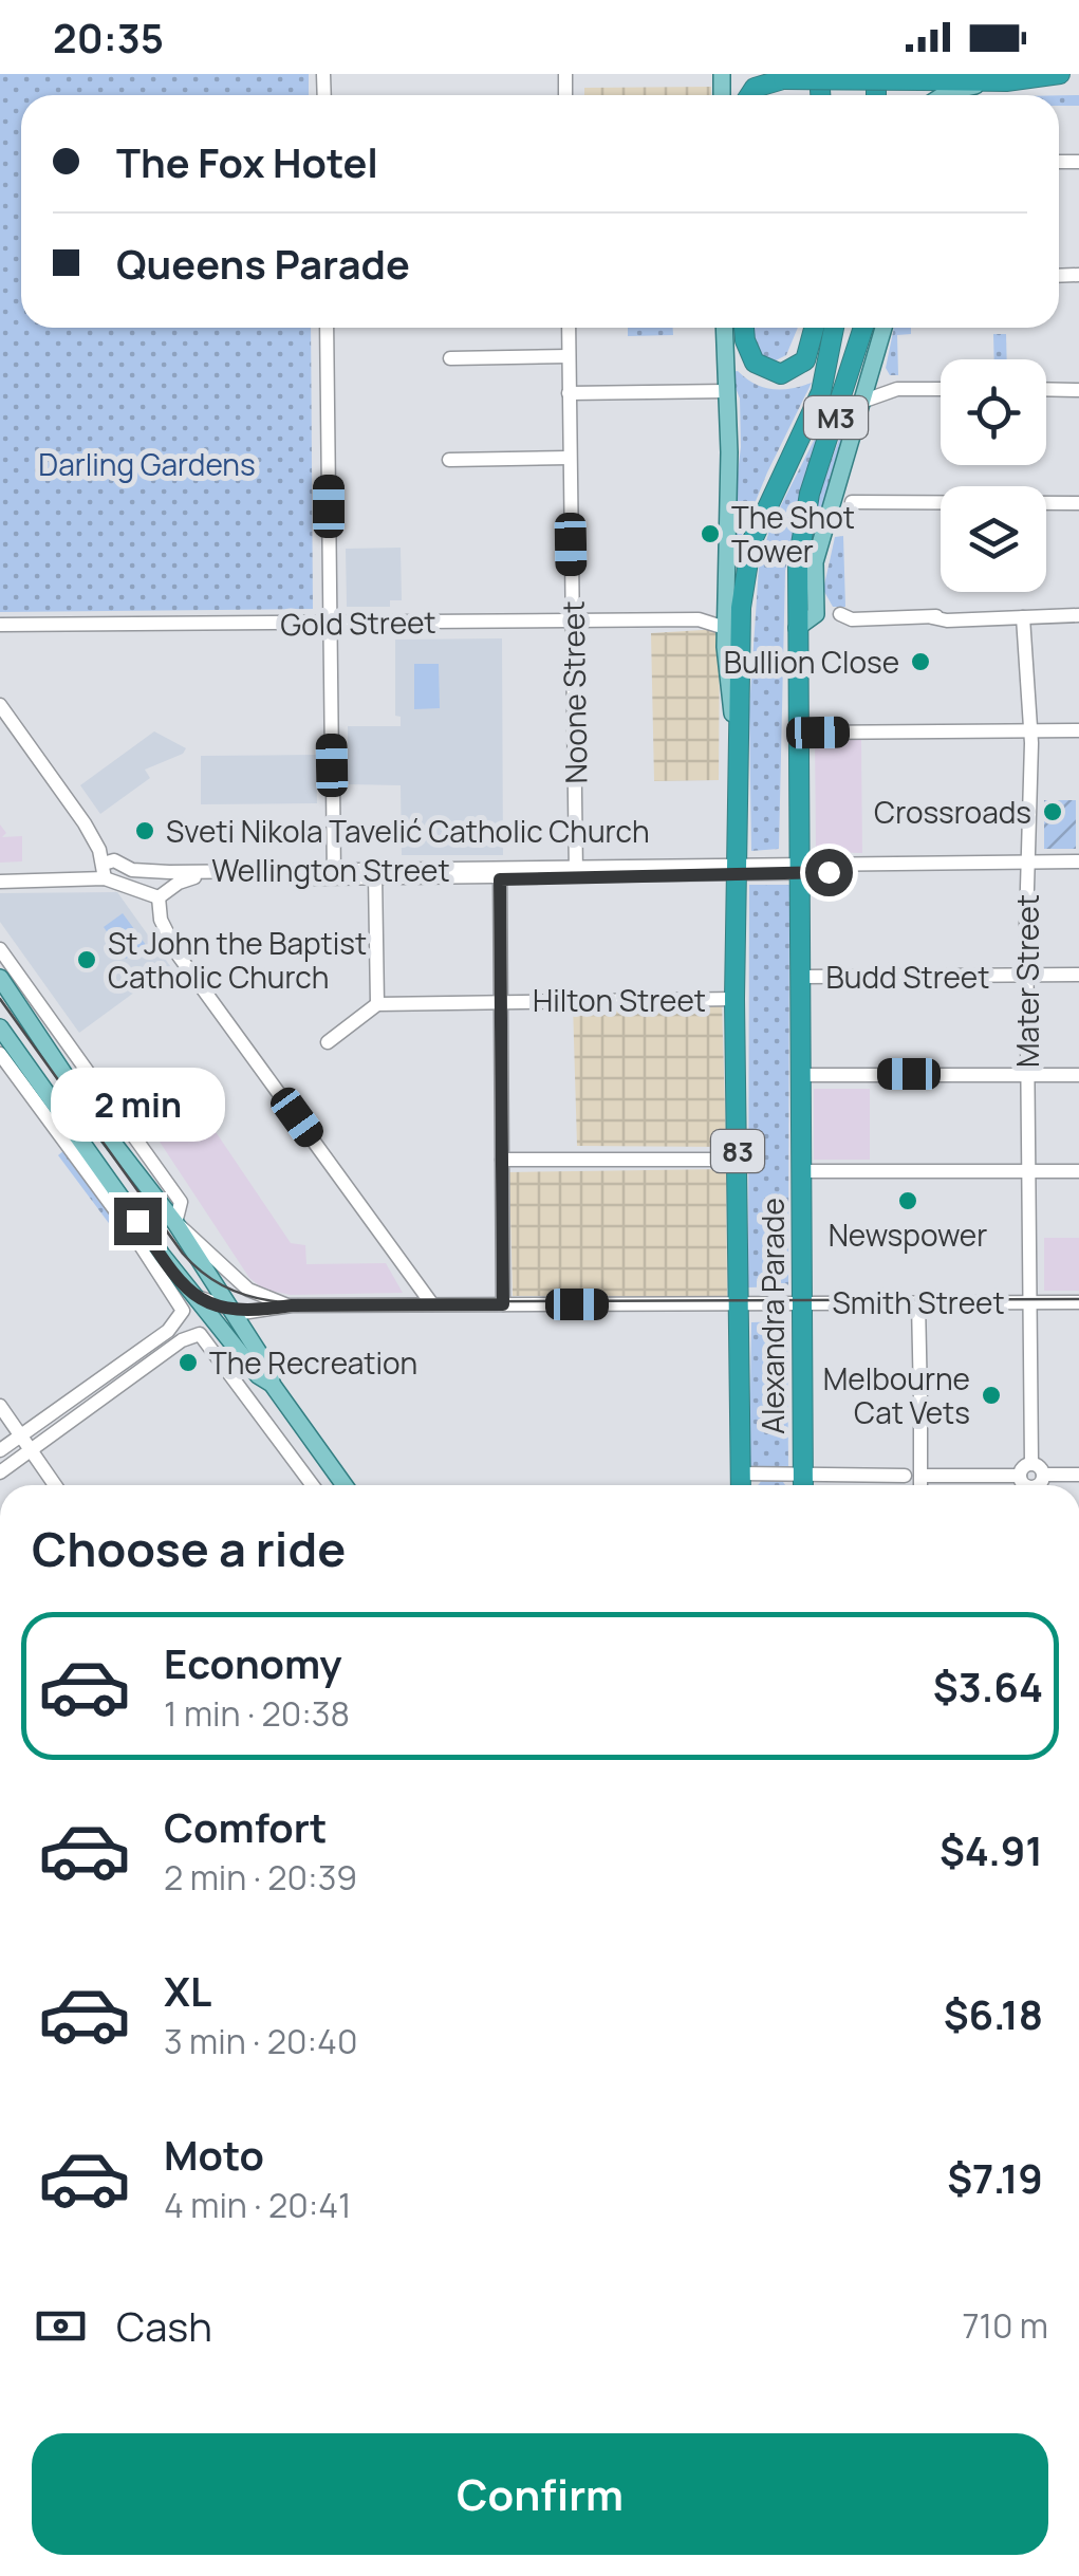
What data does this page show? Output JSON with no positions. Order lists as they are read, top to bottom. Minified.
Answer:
{"streets":{"highway":["M3","83","Alexandra Parade"],"street":["Gold Street","Noone Street","Wellington Street","Budd Street","Mater Street","Hilton Street","Smith Street"]},"crossings":[["M3","Gold Street"],["M3","Alexandra Parade"],["Gold Street","Noone Street"],["Gold Street","Alexandra Parade"],["Noone Street","Wellington Street"],["Wellington Street","Mater Street"],["Wellington Street","Alexandra Parade"],["Budd Street","Mater Street"],["Budd Street","Alexandra Parade"],["Mater Street","Smith Street"],["Hilton Street","Alexandra Parade"],["Smith Street","Alexandra Parade"]],"parks":["Darling Gardens"],"places":["The Shot Tower","Bullion Close","Crossroads","Sveti Nikola Tavelić Catholic Church","St John the Baptist Catholic Church","Newspower","The Recreation","Melbourne Cat Vets"],"page":{"status":"20:35","banner":["The Fox Hotel","Queens Parade"],"bubble":"2 min","heading":"Choose a ride","list":[{"name":"Economy","note":"1 min · 20:38","value":"$3.64"},{"name":"Comfort","note":"2 min · 20:39","value":"$4.91"},{"name":"XL","note":"3 min · 20:40","value":"$6.18"},{"name":"Moto","note":"4 min · 20:41","value":"$7.19"}],"pay":["Cash","710 m"],"buttons":"Confirm"}}
